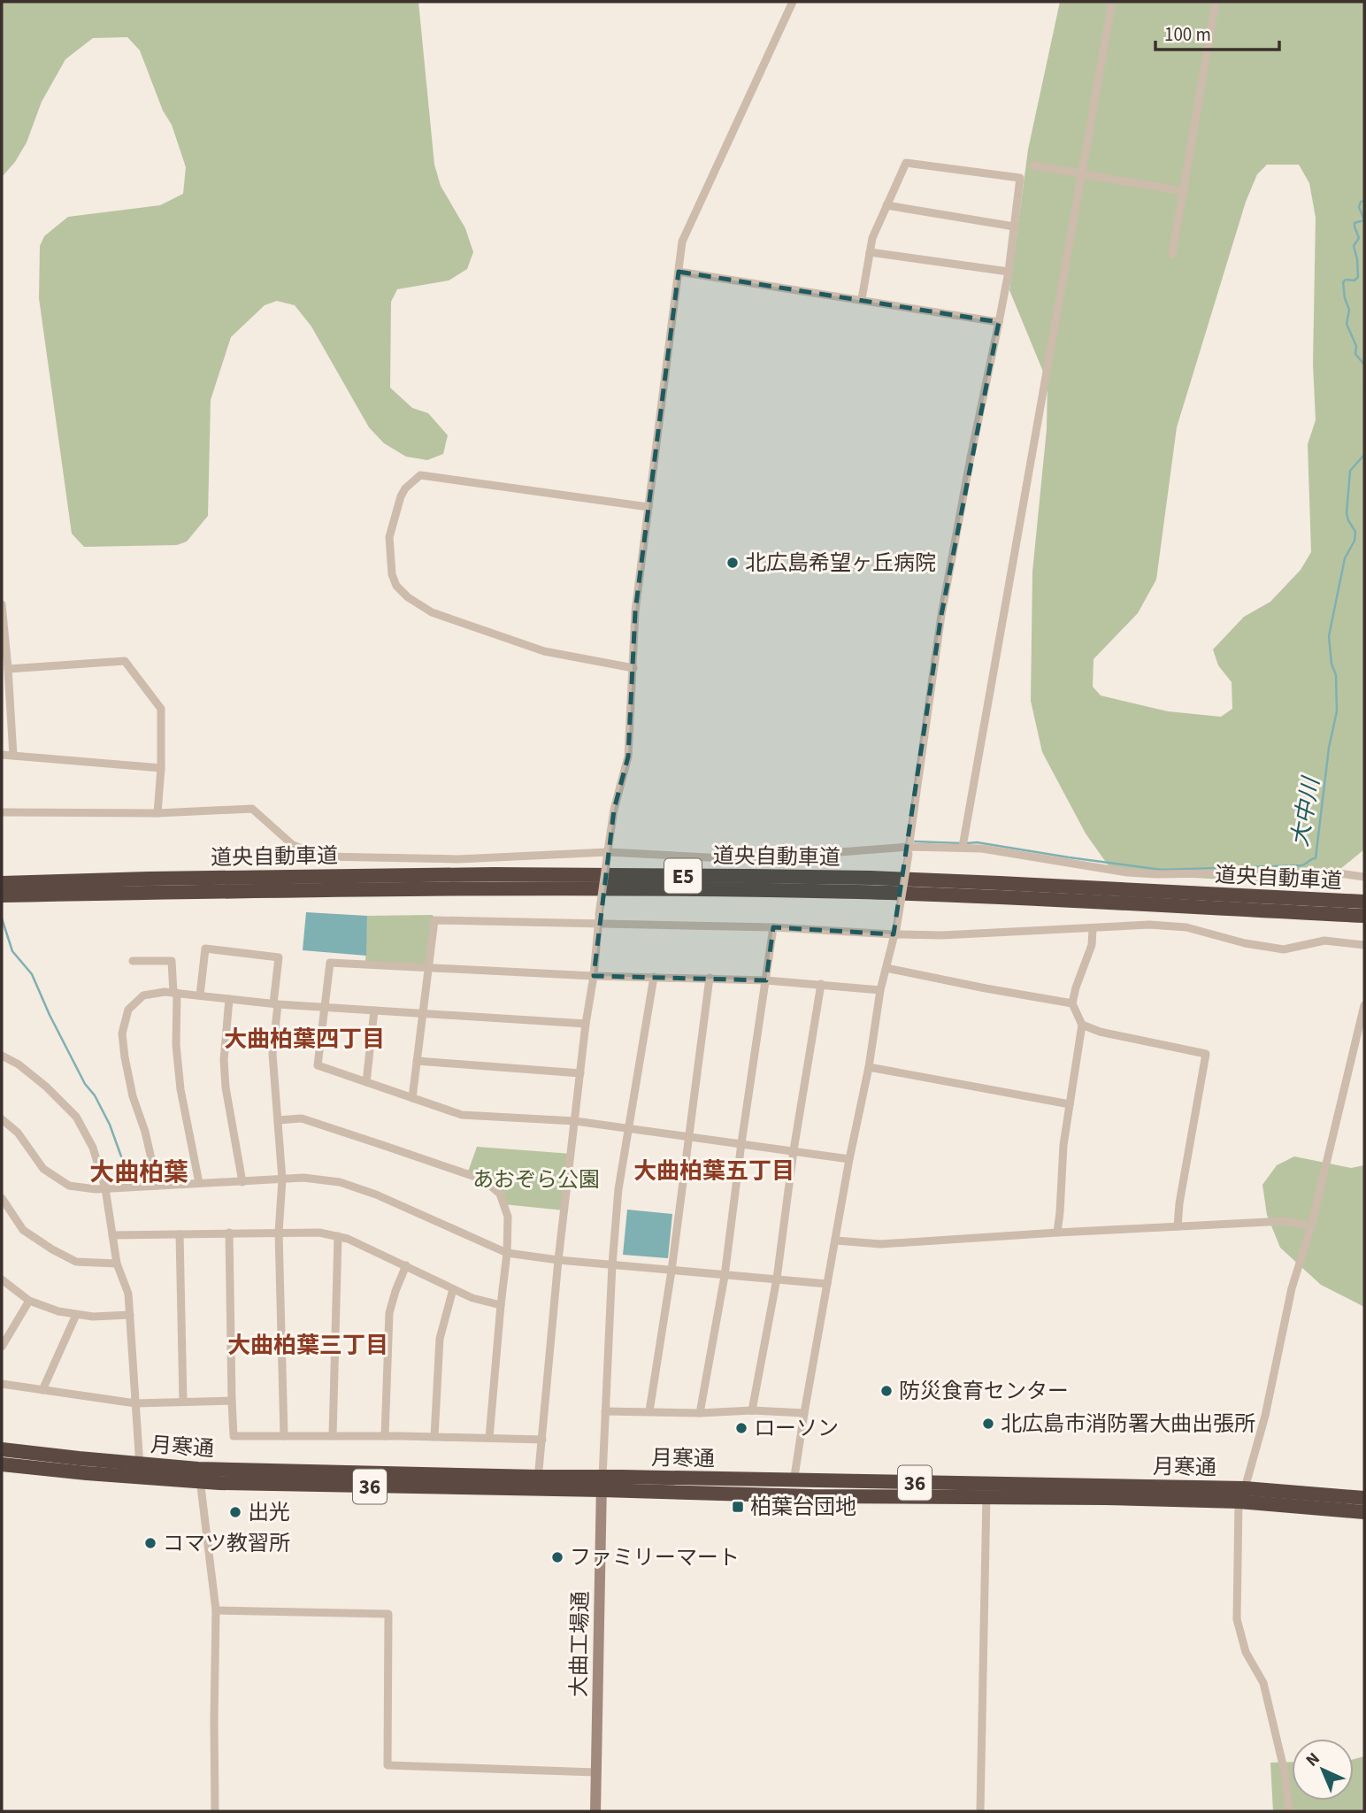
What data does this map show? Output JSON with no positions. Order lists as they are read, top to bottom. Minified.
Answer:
{"streets":{"highway":["道央自動車道","E5","月寒通","36"],"street":["大曲工場通"]},"crossings":[["月寒通","大曲工場通"]],"districts":["大曲柏葉四丁目","大曲柏葉五丁目","大曲柏葉","大曲柏葉三丁目"],"water":["大中川"],"parks":["あおぞら公園"],"places":{"other":["北広島希望ヶ丘病院","防災食育センター","北広島市消防署大曲出張所","ローソン","出光","コマツ教習所","ファミリーマート"],"transit":["柏葉台団地"]},"scale_bar":"100 m","north":"top left"}
